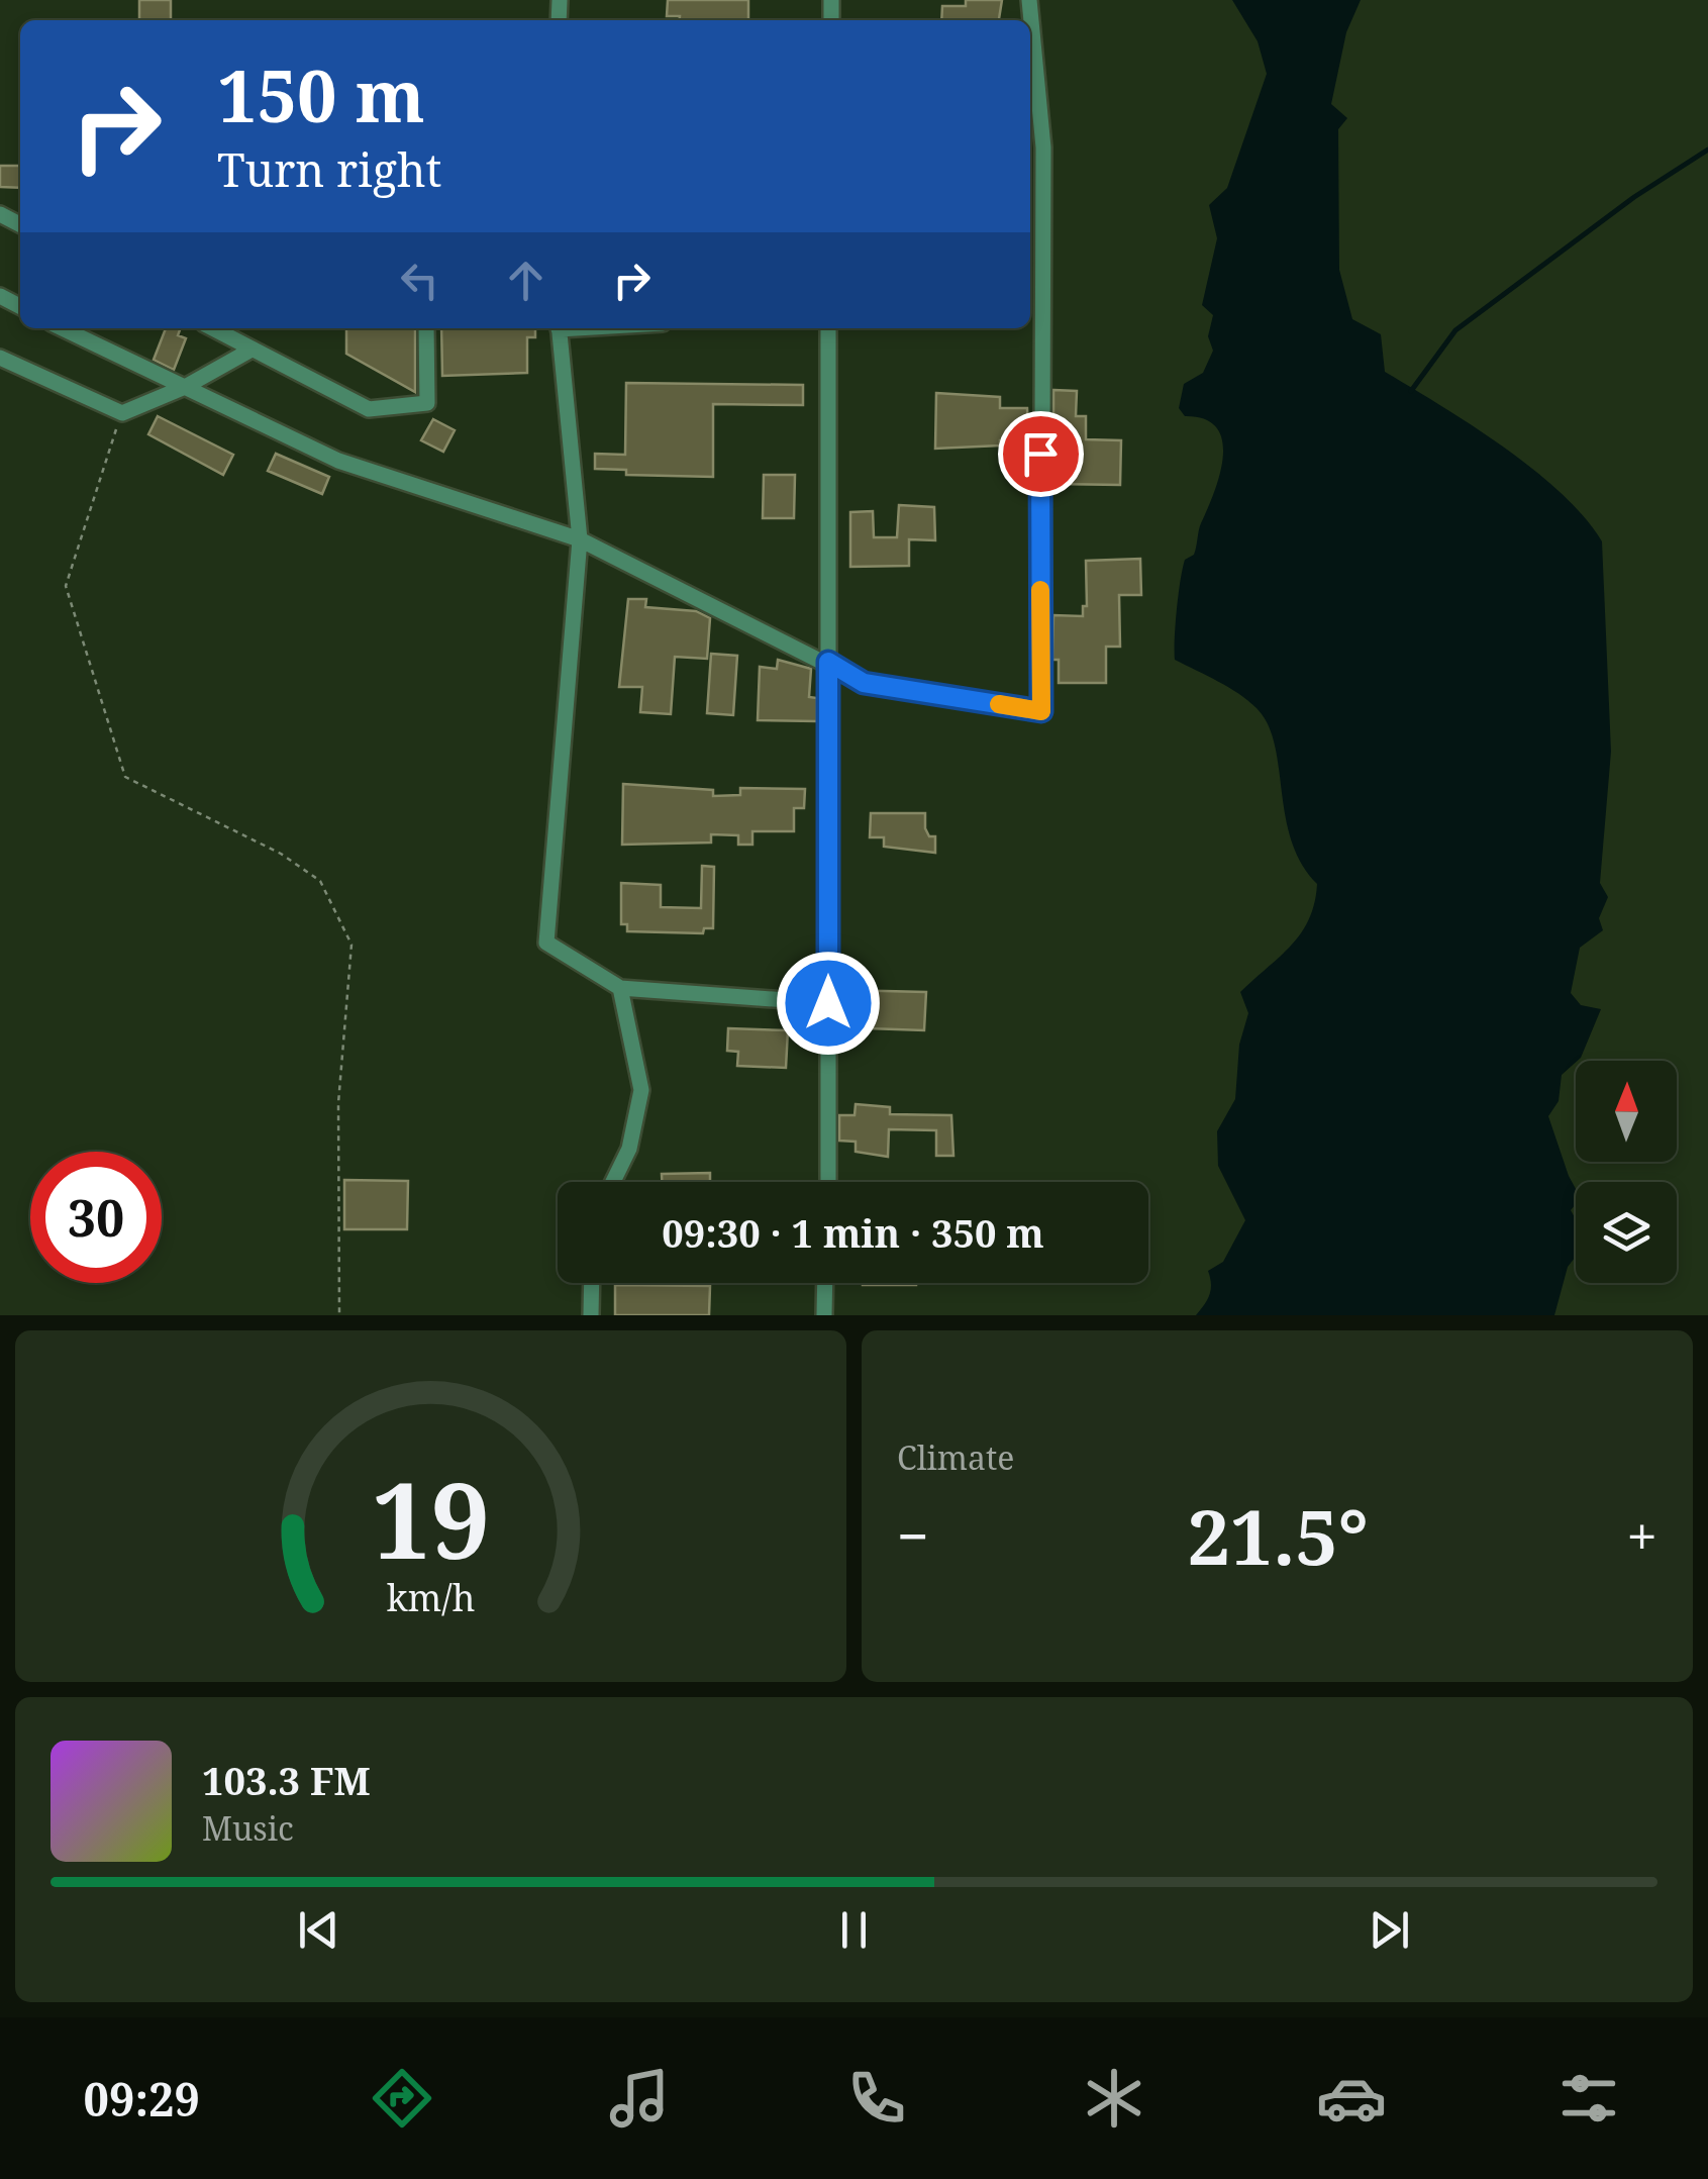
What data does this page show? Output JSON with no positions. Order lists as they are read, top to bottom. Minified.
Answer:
{"north":"top","page":{"turn":["150 m","Turn right"],"limit":"30","trip":"09:30 · 1 min · 350 m","tile":"Climate","heat":["−","21.5°","+"],"song":["103.3 FM","Music"],"tabs":"09:29","gauge":["19","km/h"]}}
